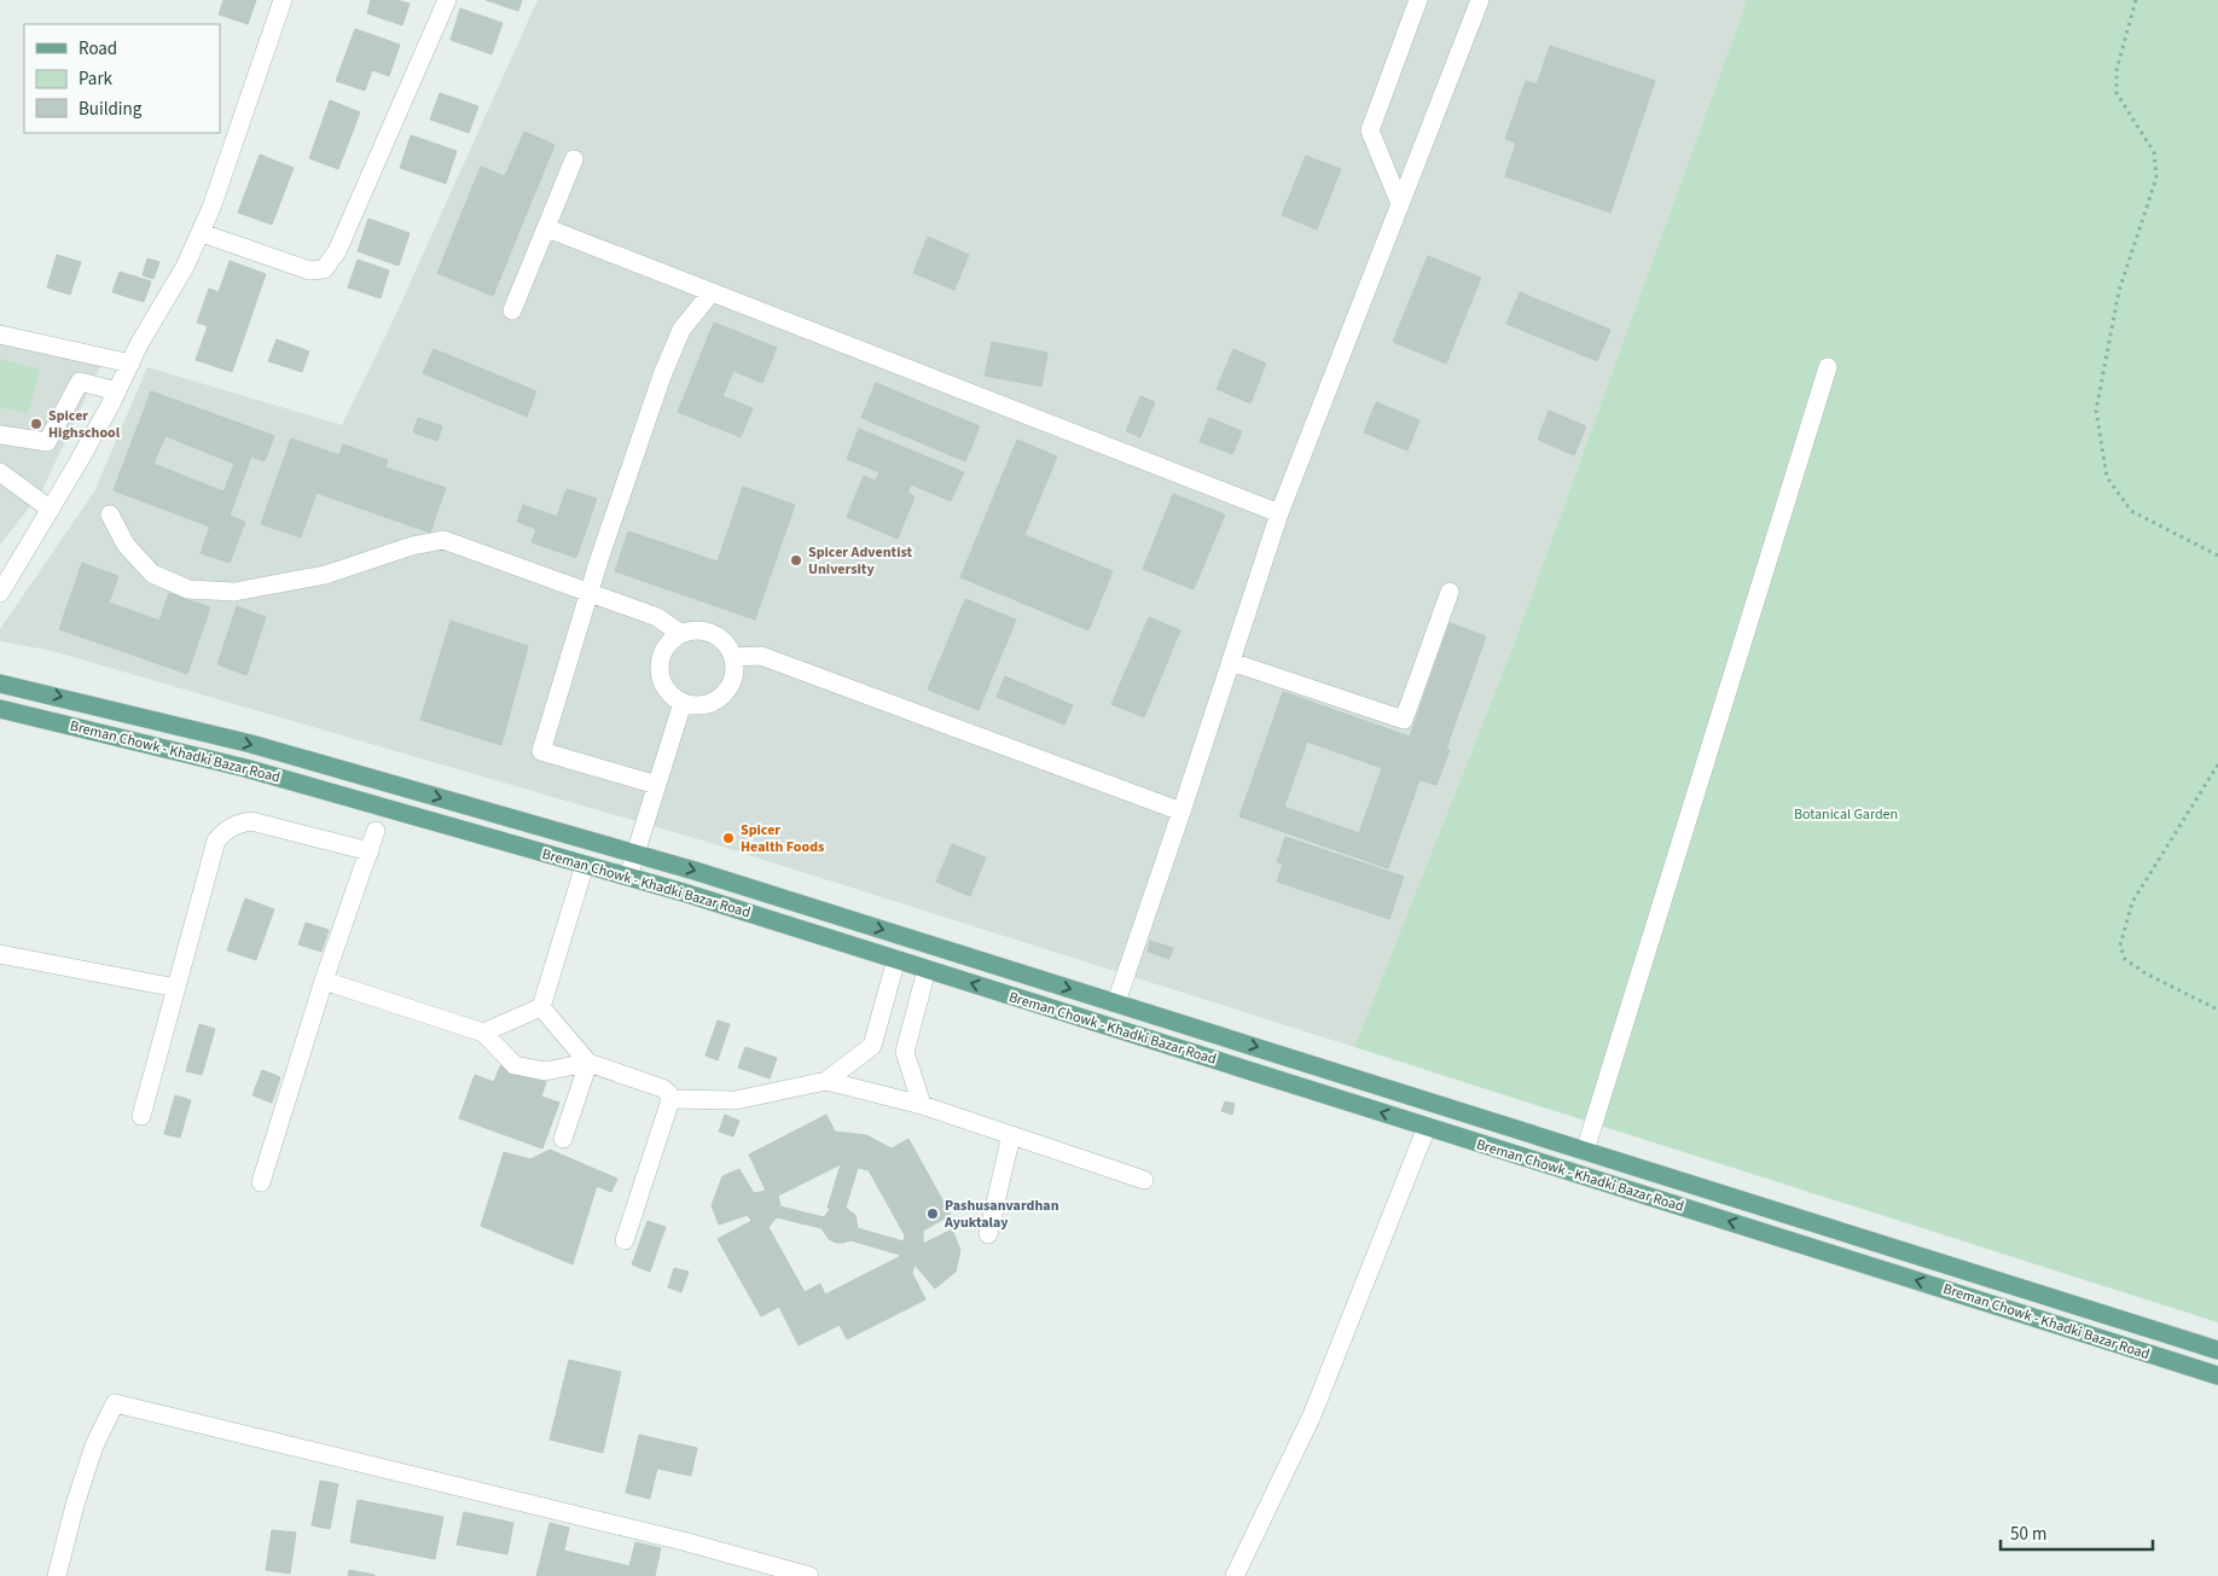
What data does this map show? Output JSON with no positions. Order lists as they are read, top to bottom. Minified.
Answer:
{"streets":{"main road":["Breman Chowk - Khadki Bazar Road"]},"parks":["Botanical Garden"],"places":["Spicer Highschool","Spicer Adventist University","Spicer Health Foods","Pashusanvardhan Ayuktalay"],"legend":["Road","Park","Building"],"scale_bar":"50 m"}
